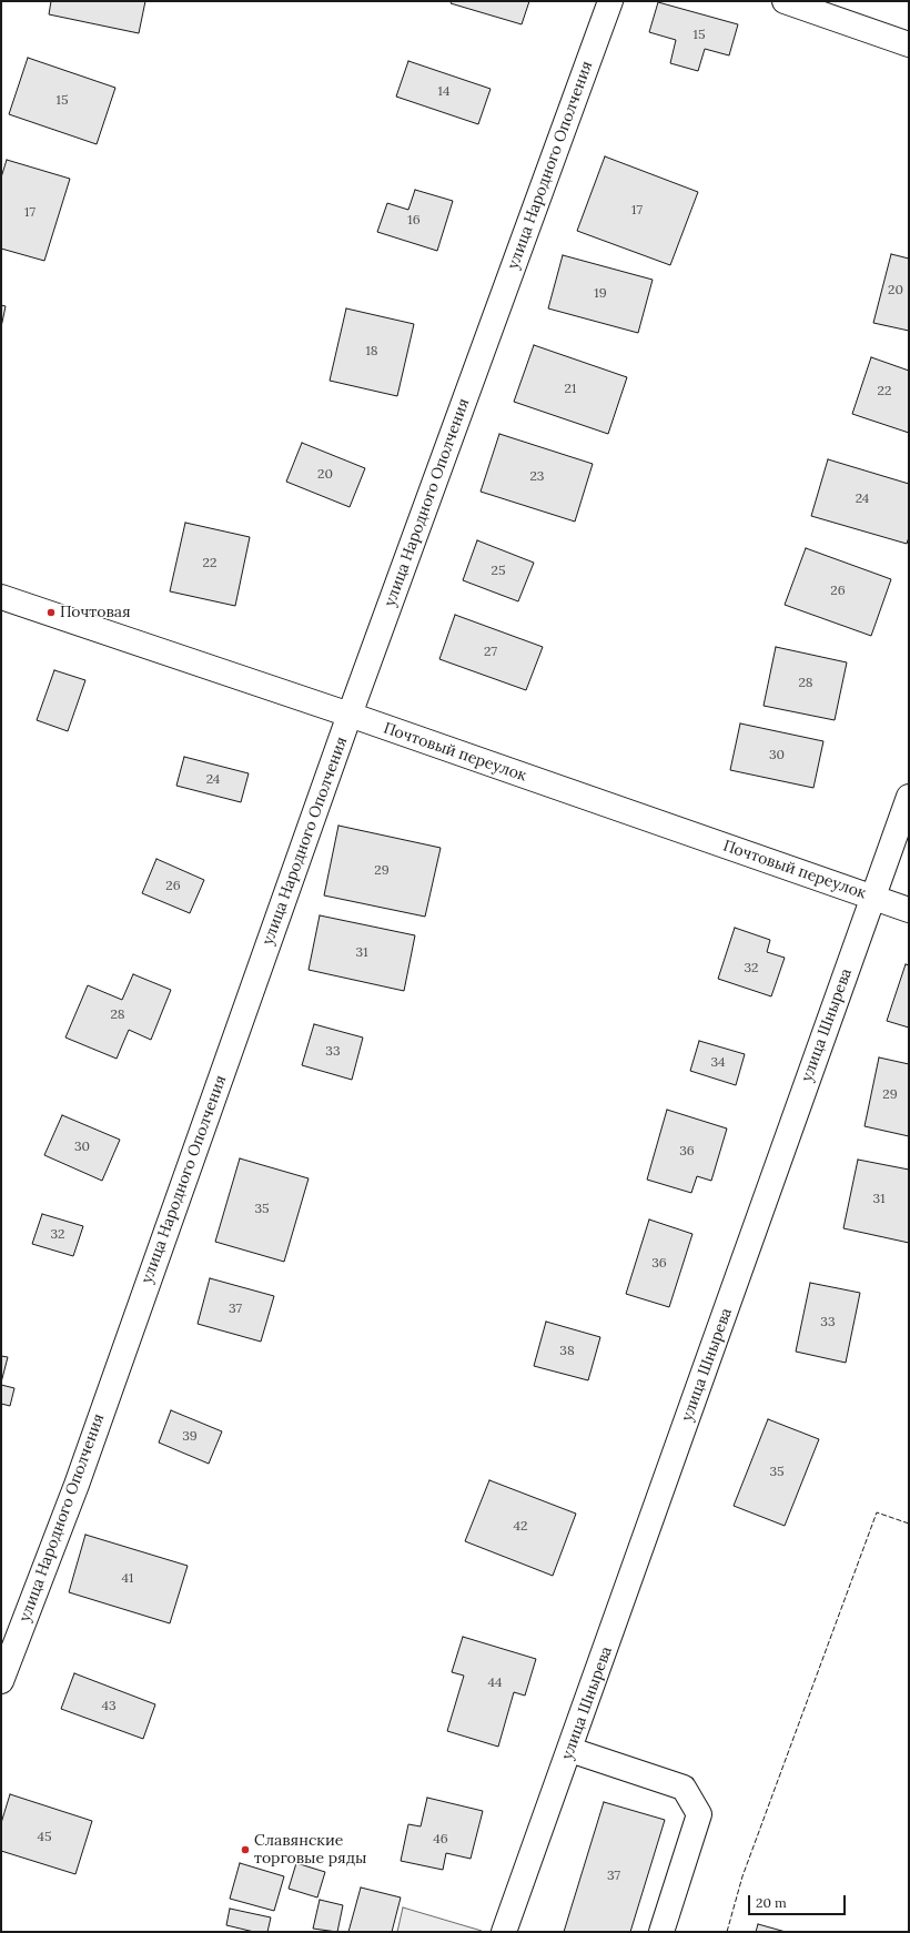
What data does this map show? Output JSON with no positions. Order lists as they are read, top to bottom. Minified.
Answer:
{"streets":{"street":["улица Народного Ополчения","Почтовый переулок","улица Шнырева"]},"crossings":[["улица Народного Ополчения","Почтовый переулок"],["Почтовый переулок","улица Шнырева"]],"places":["Почтовая","Славянские торговые ряды"],"house_numbers":["15","14","15","17","17","16","20","19","18","21","22","20","23","24","22","25","26","27","28","30","24","29","26","31","32","28","33","34","29","30","36","31","35","32","36","37","33","38","39","35","42","41","44","43","45","46","37"],"scale_bar":"20 m"}
